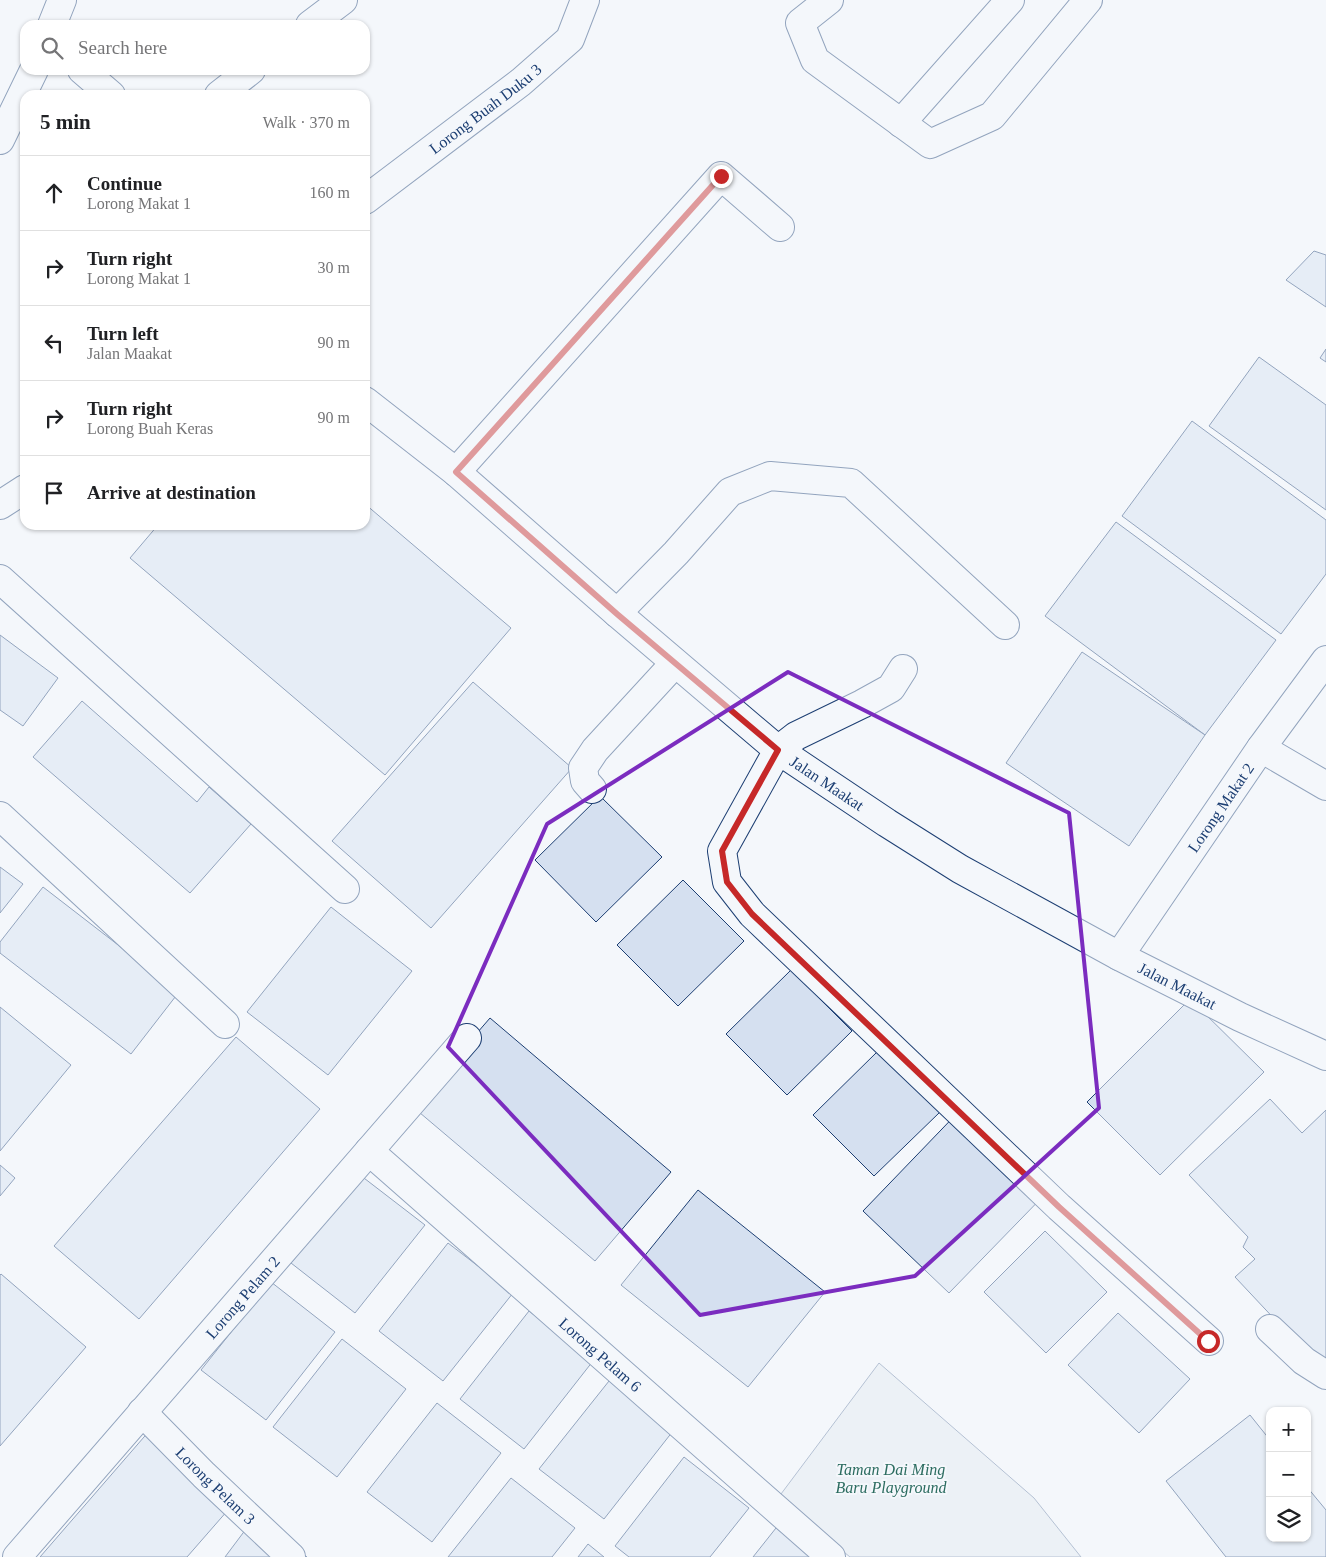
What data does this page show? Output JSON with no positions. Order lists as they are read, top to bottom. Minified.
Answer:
{"streets":{"street":["Lorong Buah Duku 3","Jalan Maakat","Lorong Makat 2","Lorong Pelam 2","Lorong Pelam 6","Lorong Pelam 3"]},"crossings":[["Jalan Maakat","Lorong Makat 2"],["Lorong Pelam 2","Lorong Pelam 6"],["Lorong Pelam 2","Lorong Pelam 3"]],"parks":["Taman Dai Ming Baru Playground"],"page":{"search":"Search here","heading":["5 min","Walk · 370 m"],"list":[["Continue","Lorong Makat 1","160 m"],["Turn right","Lorong Makat 1","30 m"],["Turn left","Jalan Maakat","90 m"],["Turn right","Lorong Buah Keras","90 m"],"Arrive at destination"],"map_buttons":["+","−"]}}
